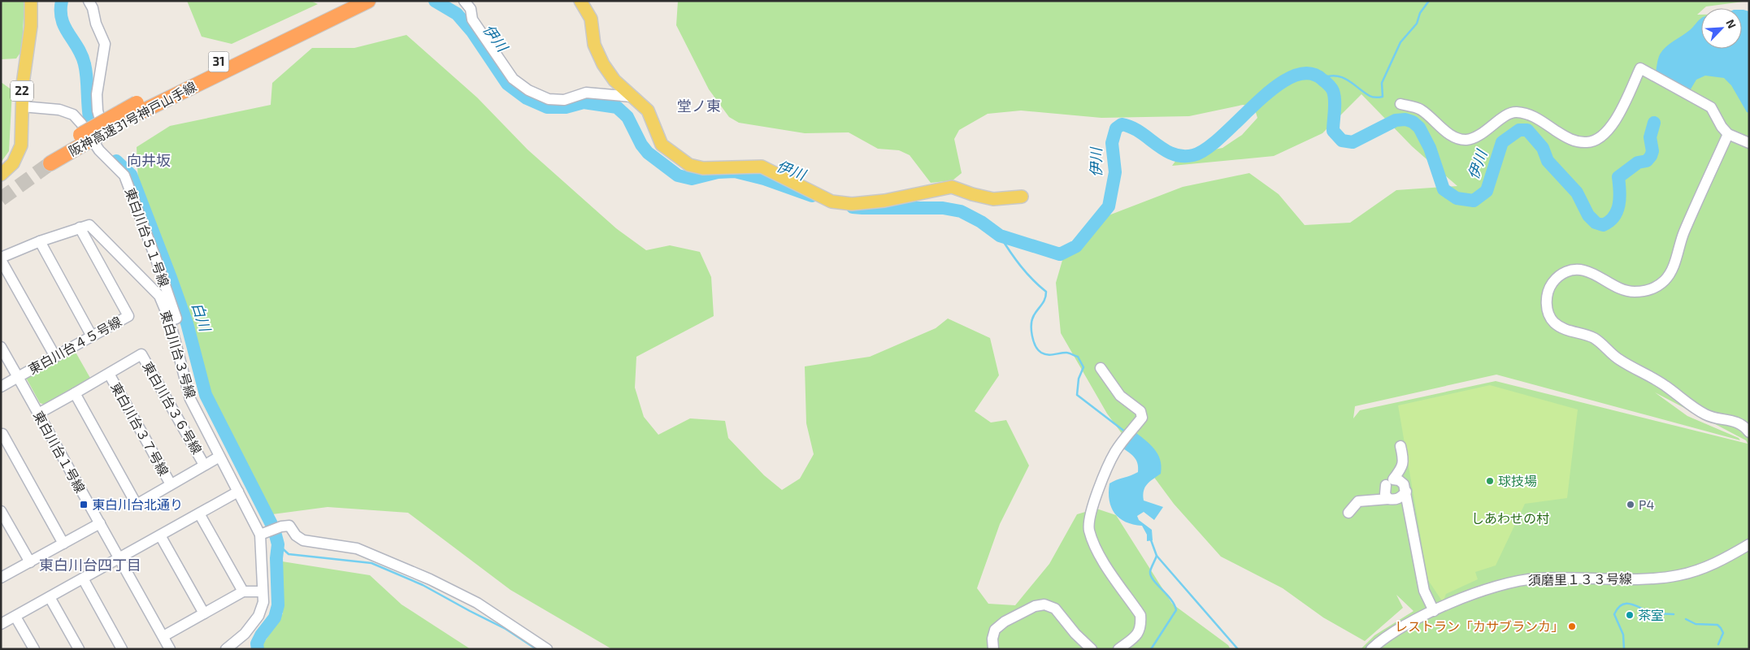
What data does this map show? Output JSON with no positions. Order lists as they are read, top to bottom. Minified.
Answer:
{"streets":{"highway":["31","阪神高速31号神戸山手線"],"main road":["22"],"street":["東白川台５１号線","東白川台４５号線","東白川台３号線","東白川台３６号線","東白川台３７号線","東白川台１号線","須磨里１３３号線"]},"crossings":[["阪神高速31号神戸山手線","東白川台５１号線"],["東白川台５１号線","東白川台３号線"],["東白川台４５号線","東白川台３号線"],["東白川台４５号線","東白川台１号線"],["東白川台３６号線","東白川台３７号線"],["東白川台３６号線","東白川台１号線"]],"districts":["堂ノ東","向井坂","東白川台四丁目"],"water":["伊川","白川"],"parks":["しあわせの村"],"places":{"other":["球技場","P4","茶室","レストラン「カサブランカ」"],"transit":["東白川台北通り"]},"north":"top right"}
